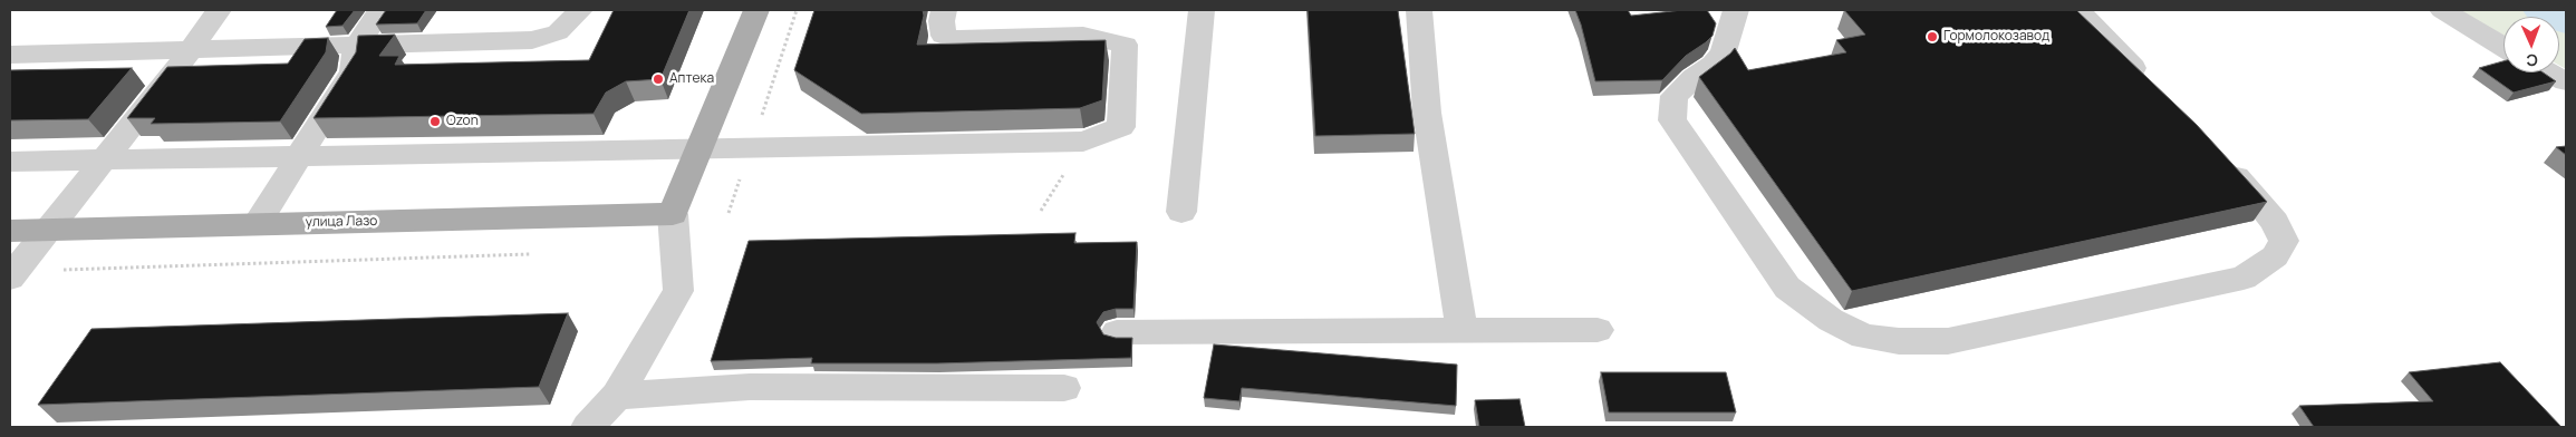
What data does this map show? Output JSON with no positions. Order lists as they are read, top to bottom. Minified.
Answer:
{"streets":{"main road":["улица Лазо"]},"places":["Гормолокозавод","Аптека","Ozon"],"north":"bottom"}
